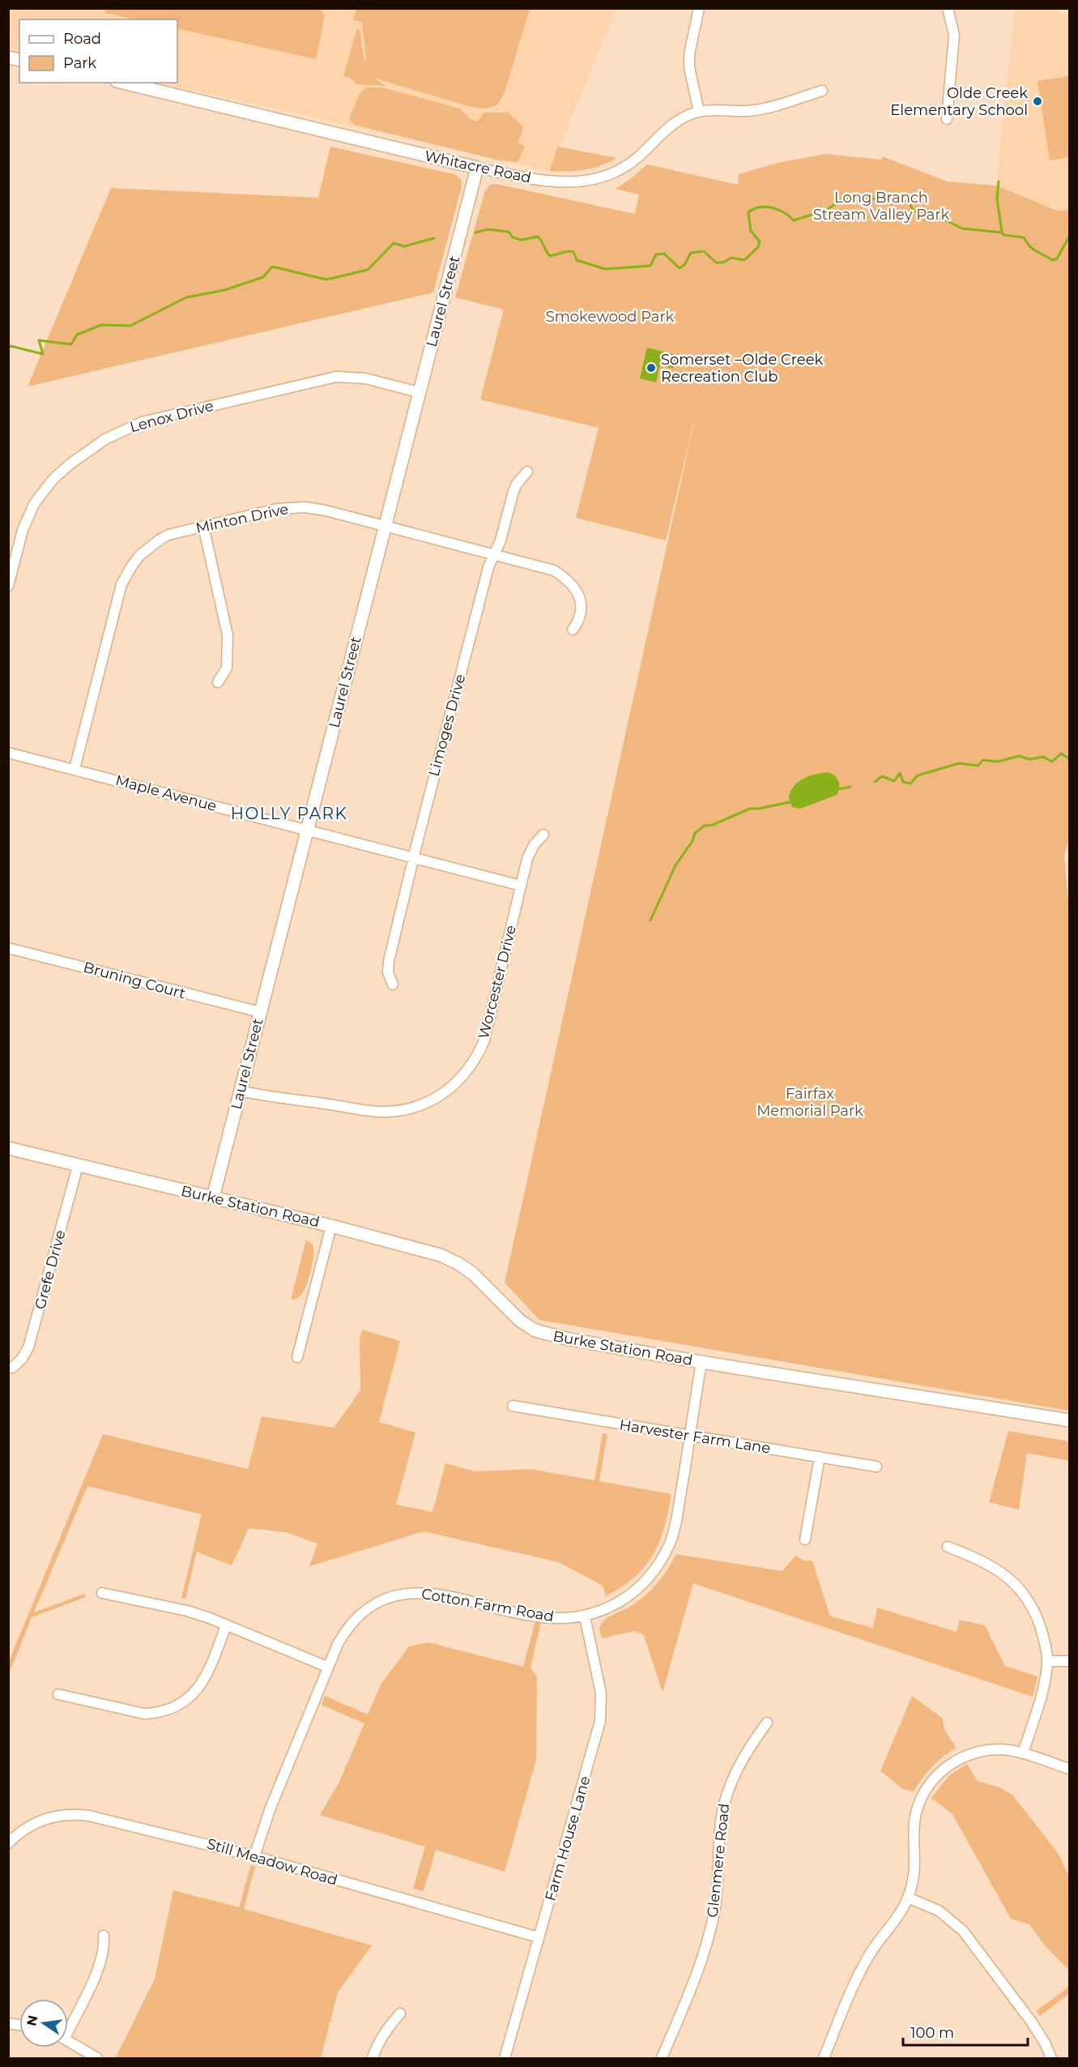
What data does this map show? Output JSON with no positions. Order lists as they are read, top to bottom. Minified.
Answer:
{"streets":{"street":["Whitacre Road","Laurel Street","Lenox Drive","Minton Drive","Limoges Drive","Maple Avenue","Bruning Court","Worcester Drive","Burke Station Road","Grefe Drive","Harvester Farm Lane","Cotton Farm Road","Farm House Lane","Glenmere Road","Still Meadow Road"]},"crossings":[["Whitacre Road","Laurel Street"],["Laurel Street","Lenox Drive"],["Laurel Street","Minton Drive"],["Laurel Street","Maple Avenue"],["Laurel Street","Bruning Court"],["Laurel Street","Worcester Drive"],["Laurel Street","Burke Station Road"],["Minton Drive","Limoges Drive"],["Minton Drive","Maple Avenue"],["Limoges Drive","Maple Avenue"],["Maple Avenue","Worcester Drive"],["Burke Station Road","Grefe Drive"],["Burke Station Road","Cotton Farm Road"],["Harvester Farm Lane","Cotton Farm Road"],["Cotton Farm Road","Farm House Lane"],["Cotton Farm Road","Still Meadow Road"],["Farm House Lane","Still Meadow Road"]],"districts":["HOLLY PARK"],"parks":["Long Branch Stream Valley Park","Smokewood Park","Fairfax Memorial Park"],"places":["Olde Creek Elementary School","Somerset –Olde Creek Recreation Club"],"legend":["Road","Park"],"scale_bar":"100 m","north":"left"}
